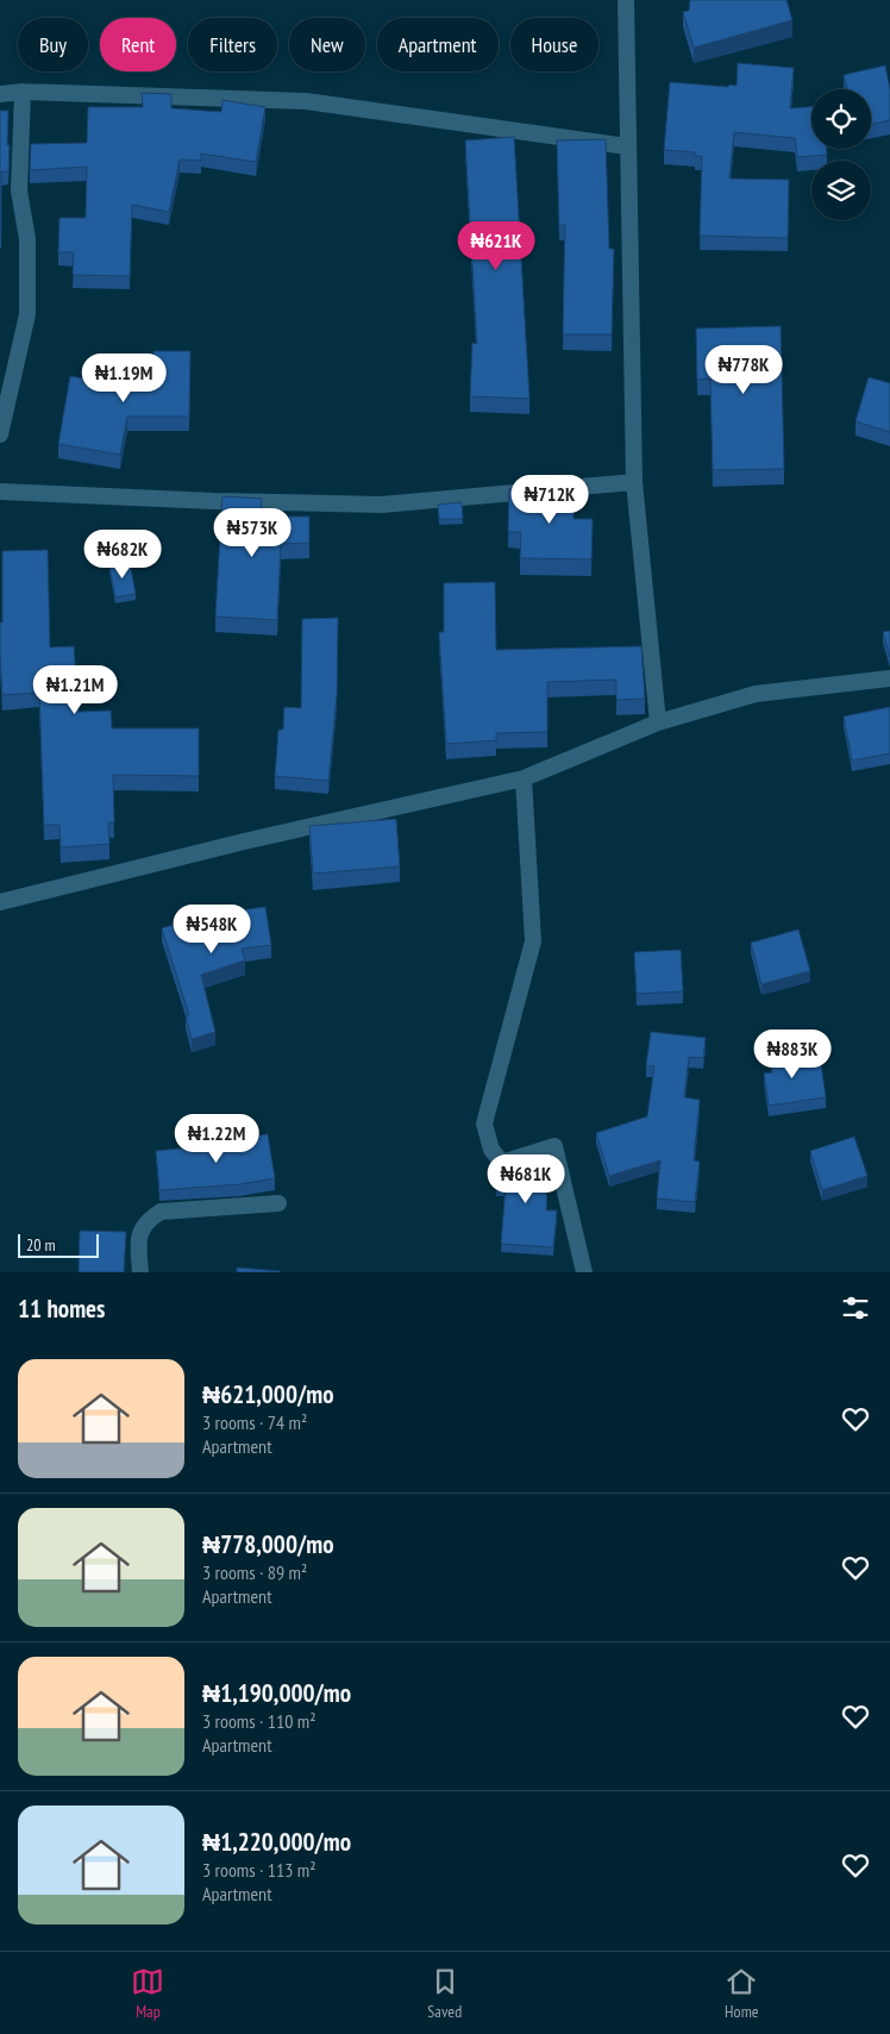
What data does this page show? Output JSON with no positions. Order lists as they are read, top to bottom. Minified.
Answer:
{"scale_bar":"20 m","page":{"chip":["Buy","Rent","Filters","New","Apartment","House"],"price":["₦621K","₦778K","₦1.19M","₦712K","₦573K","₦682K","₦1.21M","₦548K","₦883K","₦1.22M","₦681K"],"scale":"20 m","heading":"11 homes","list":[{"name":"₦621,000/mo","note":"3 rooms · 74 m² · Apartment"},{"name":"₦778,000/mo","note":"3 rooms · 89 m² · Apartment"},{"name":"₦1,190,000/mo","note":"3 rooms · 110 m² · Apartment"},{"name":"₦1,220,000/mo","note":"3 rooms · 113 m² · Apartment"}],"tabs":["Map","Saved","Home"]}}
